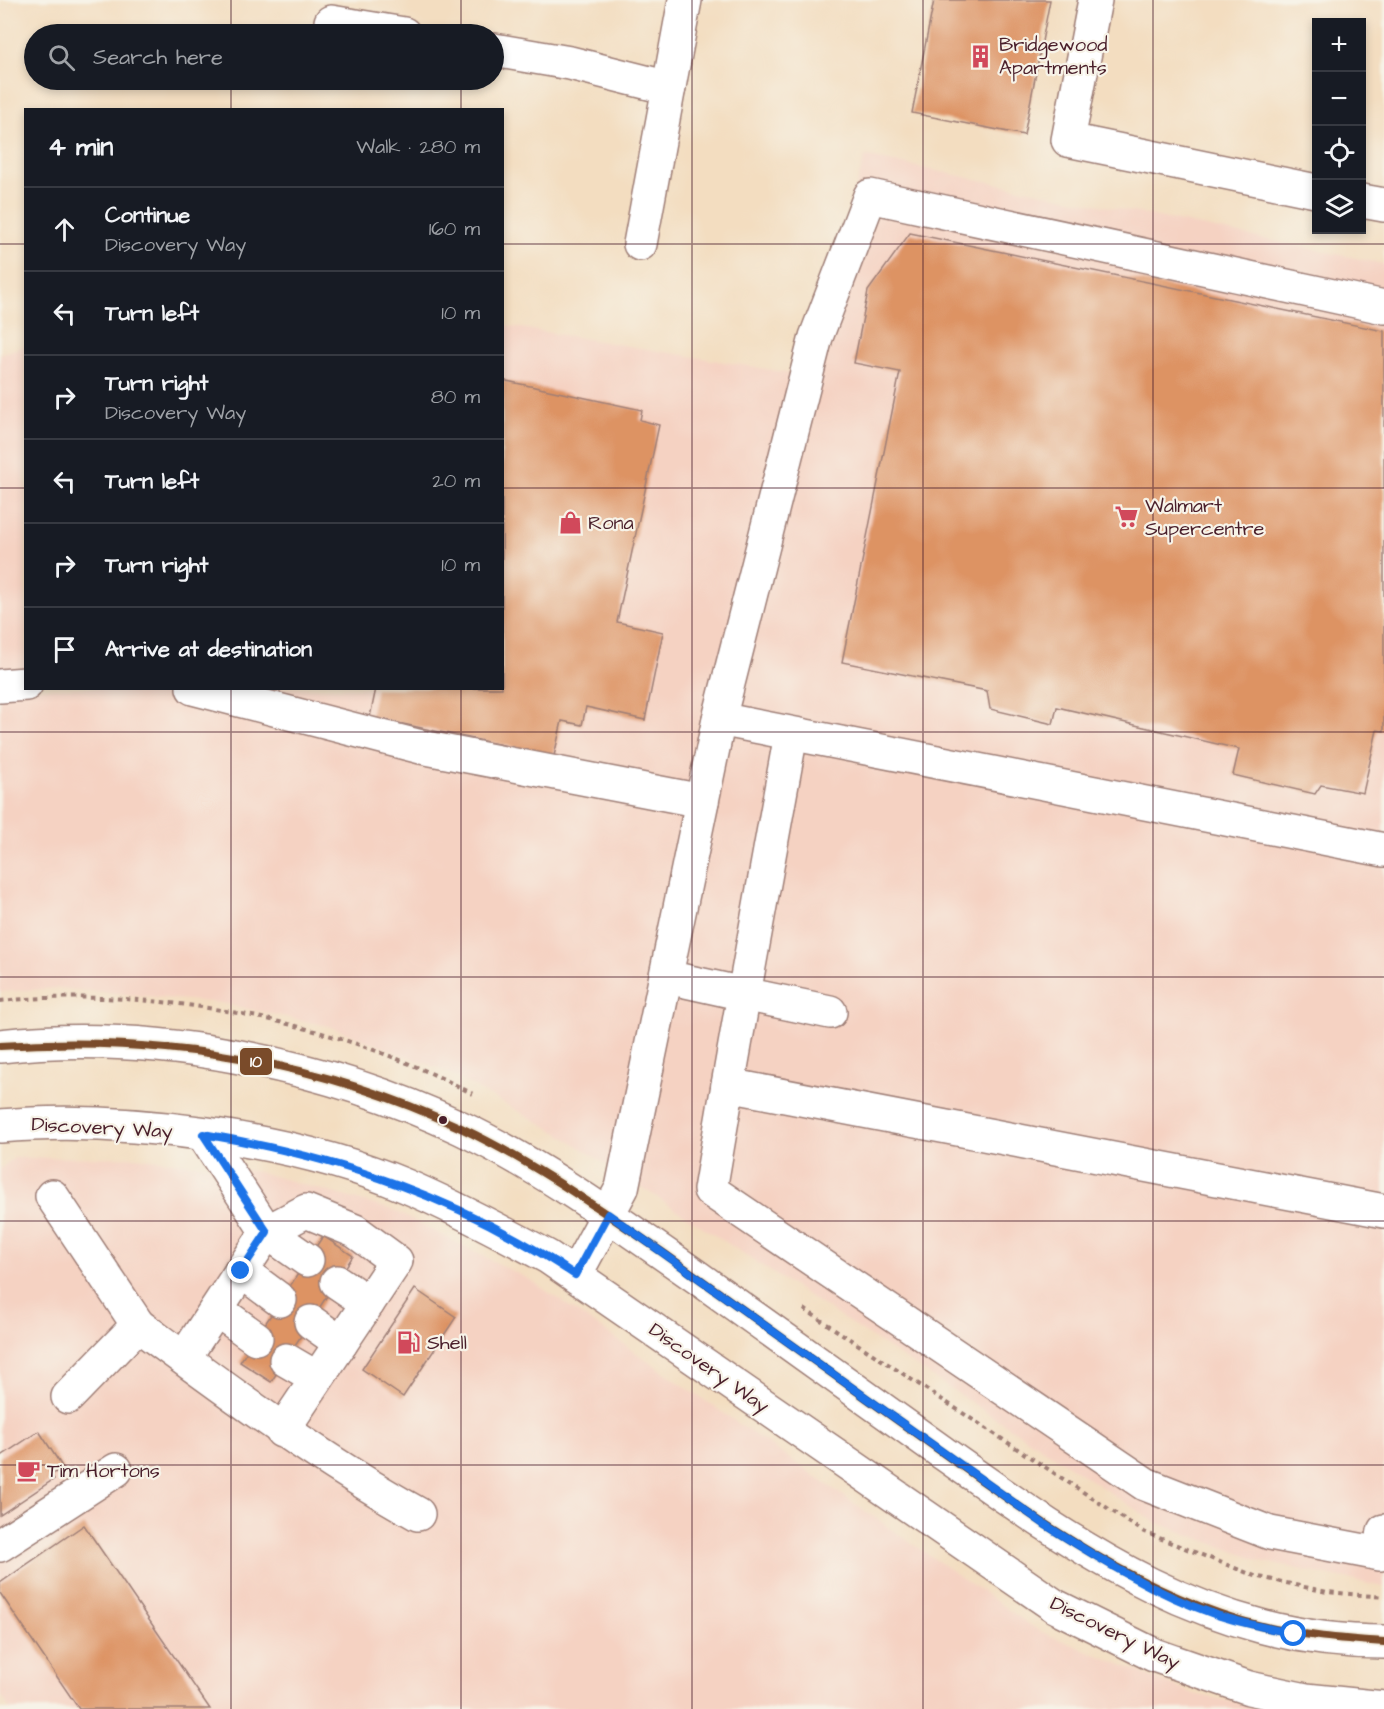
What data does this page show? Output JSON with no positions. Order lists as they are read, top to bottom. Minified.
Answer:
{"streets":{"street":["Discovery Way"]},"places":{"building":["Bridgewood Apartments"],"supermarket":["Walmart Supercentre"],"shop":["Rona"],"fuel station":["Shell"],"cafe":["Tim Hortons"]},"lines":["transit line 10"],"page":{"map_buttons":["+","−"],"search":"Search here","heading":["4 min","Walk · 280 m"],"list":[["Continue","Discovery Way","160 m"],["Turn left","10 m"],["Turn right","Discovery Way","80 m"],["Turn left","20 m"],["Turn right","10 m"],"Arrive at destination"]}}
